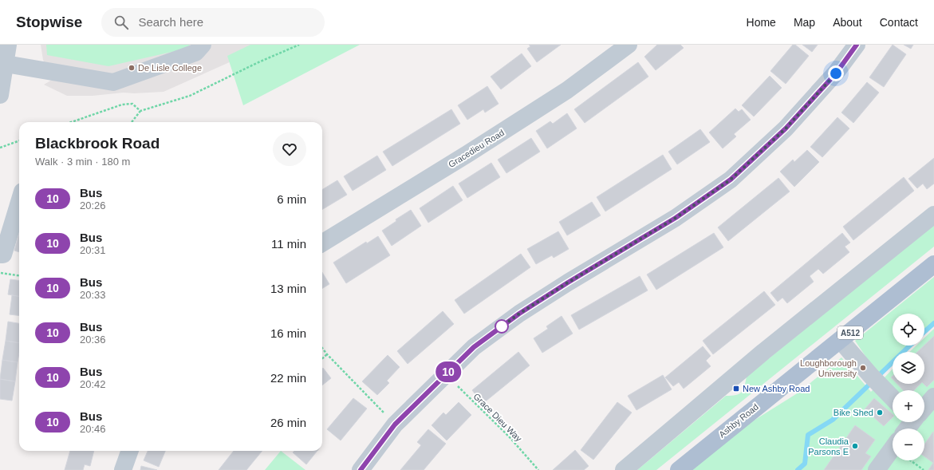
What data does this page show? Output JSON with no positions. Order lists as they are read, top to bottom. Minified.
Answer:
{"streets":{"main road":["A512","Ashby Road"],"street":["Gracedieu Road"],"path":["Grace Dieu Way"]},"places":{"other":["De Lisle College","Loughborough University","Bike Shed","Claudia Parsons E"],"transit":["New Ashby Road"]},"lines":["bus line 10"],"page":{"header":"Stopwise","search":"Search here","nav":["Home","Map","About","Contact"],"on_map":"10","heading":["Blackbrook Road","Walk · 3 min · 180 m"],"list":[{"mark":"10","name":"Bus","note":"20:26","value":"6 min"},{"mark":"10","name":"Bus","note":"20:31","value":"11 min"},{"mark":"10","name":"Bus","note":"20:33","value":"13 min"},{"mark":"10","name":"Bus","note":"20:36","value":"16 min"},{"mark":"10","name":"Bus","note":"20:42","value":"22 min"},{"mark":"10","name":"Bus","note":"20:46","value":"26 min"}],"map_buttons":["+","−"]}}
